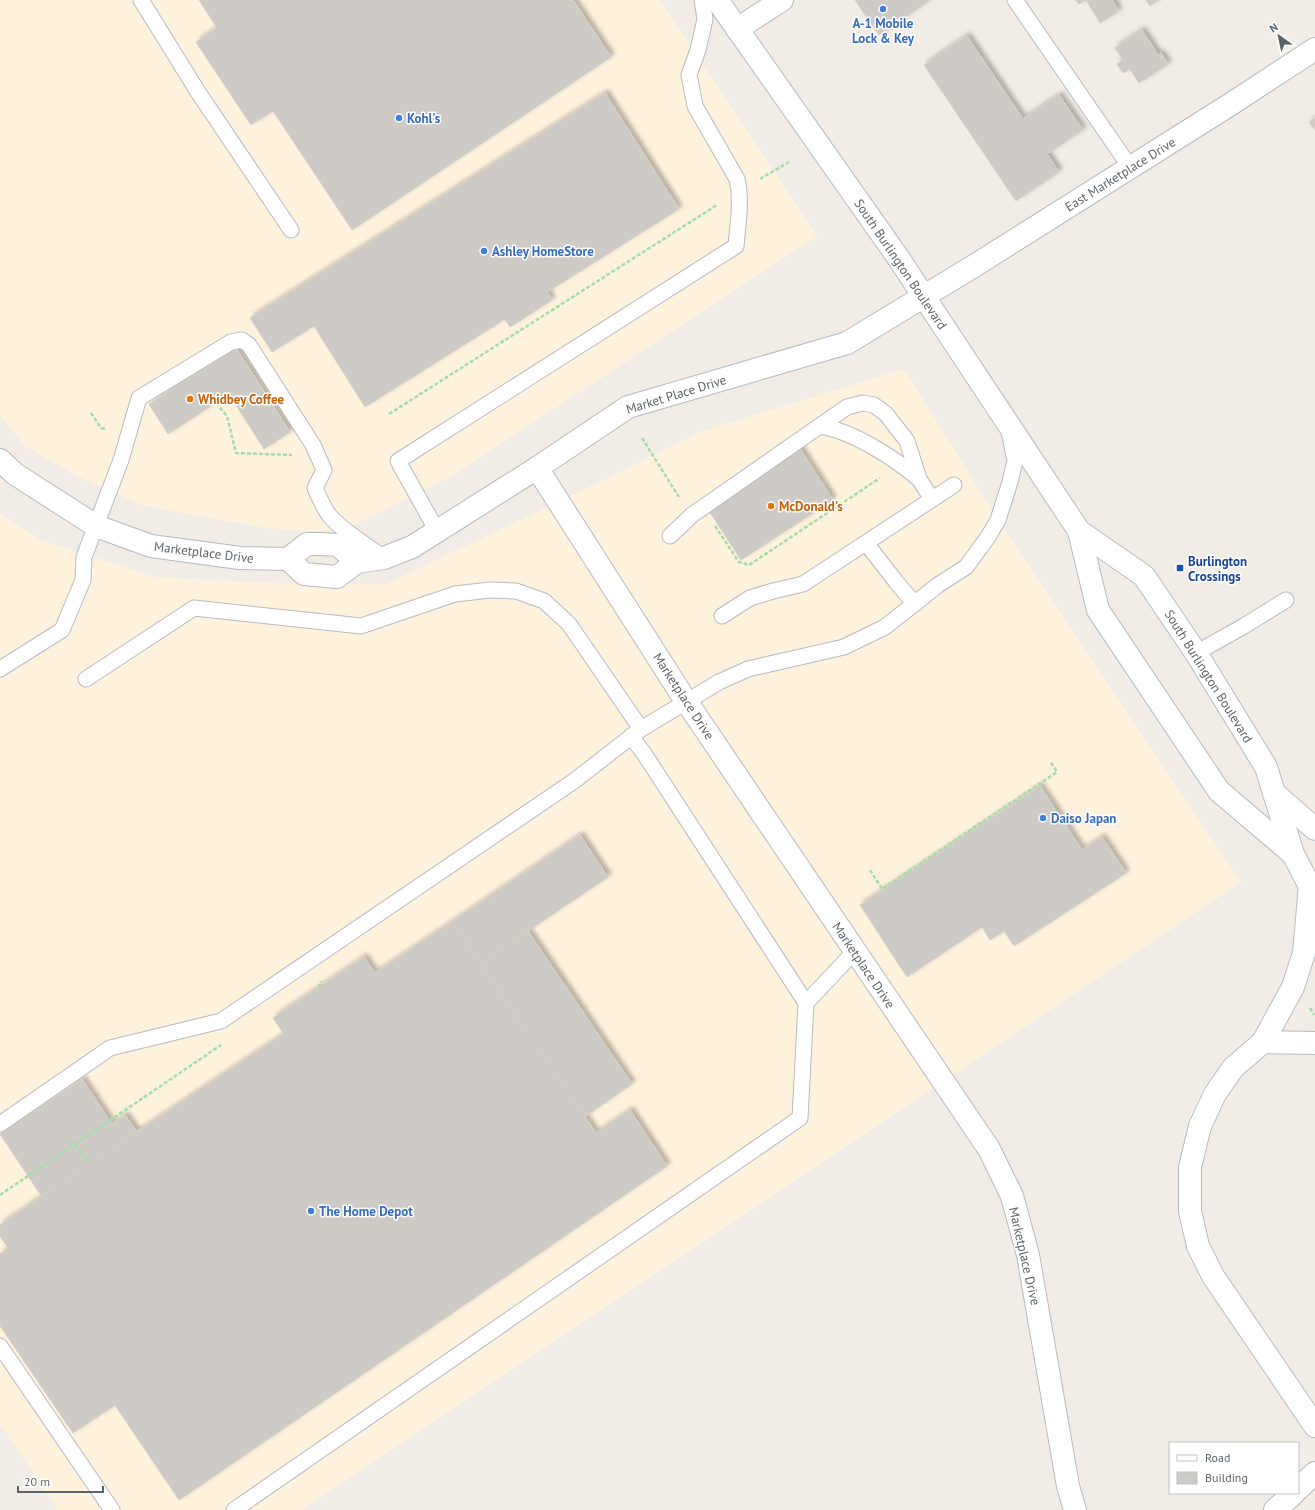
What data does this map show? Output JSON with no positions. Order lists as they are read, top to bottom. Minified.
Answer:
{"streets":{"street":["East Marketplace Drive","South Burlington Boulevard","Market Place Drive","Marketplace Drive"]},"crossings":[["East Marketplace Drive","South Burlington Boulevard"],["East Marketplace Drive","Market Place Drive"],["South Burlington Boulevard","Market Place Drive"],["Market Place Drive","Marketplace Drive"]],"places":{"other":["A-1 Mobile Lock & Key","Kohl's","Ashley HomeStore","Whidbey Coffee","McDonald's","Daiso Japan","The Home Depot"],"transit":["Burlington Crossings"]},"legend":["Road","Building"],"scale_bar":"20 m","north":"top left"}
